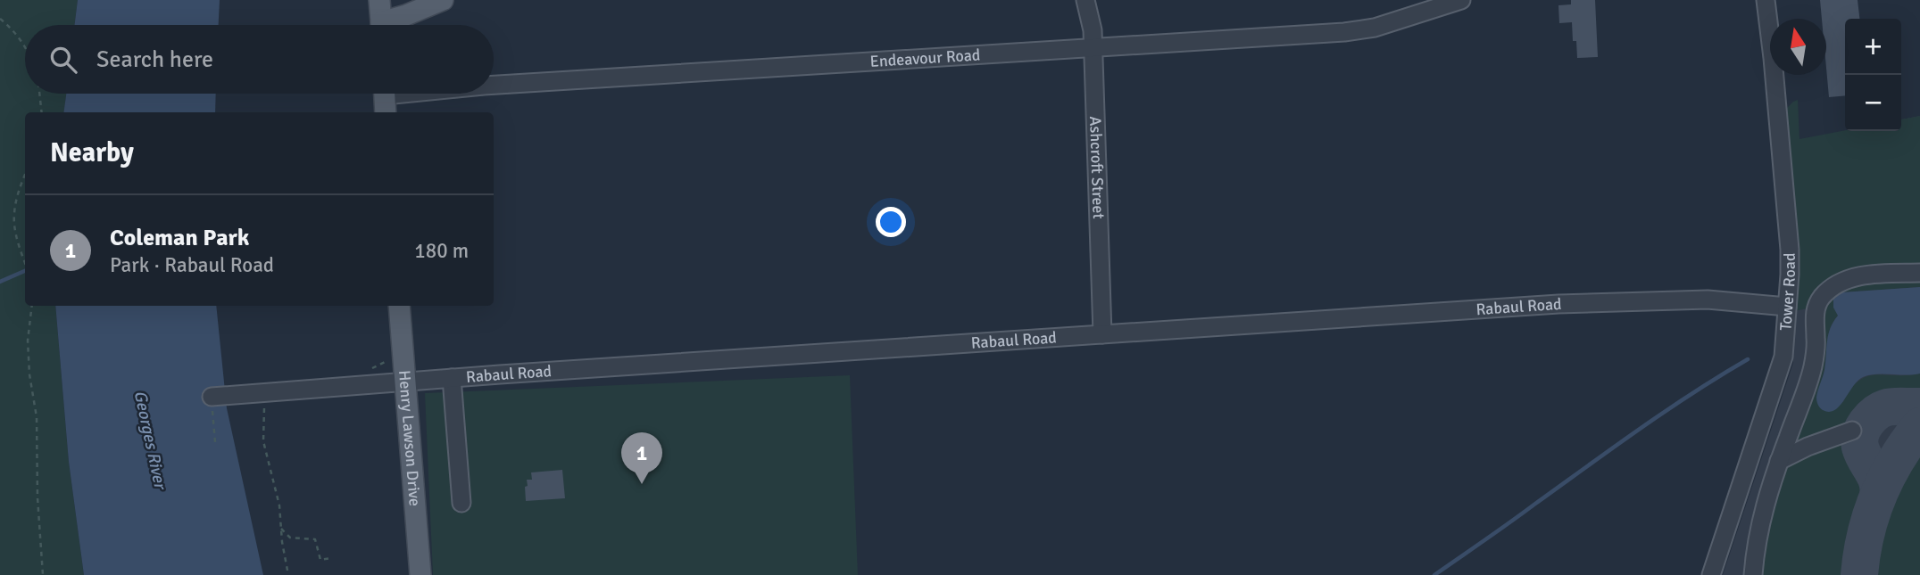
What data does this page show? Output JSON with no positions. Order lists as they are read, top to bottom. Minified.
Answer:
{"streets":{"main road":["Henry Lawson Drive"],"street":["Endeavour Road","Ashcroft Street","Tower Road","Rabaul Road"]},"crossings":[["Endeavour Road","Ashcroft Street"],["Ashcroft Street","Rabaul Road"],["Tower Road","Rabaul Road"],["Rabaul Road","Henry Lawson Drive"]],"water":["Georges River"],"north":"top","page":{"map_buttons":["+","−"],"search":"Search here","heading":"Nearby","list":[{"mark":"1","name":"Coleman Park","note":"Park · Rabaul Road","value":"180 m"}],"pins":"1"}}
